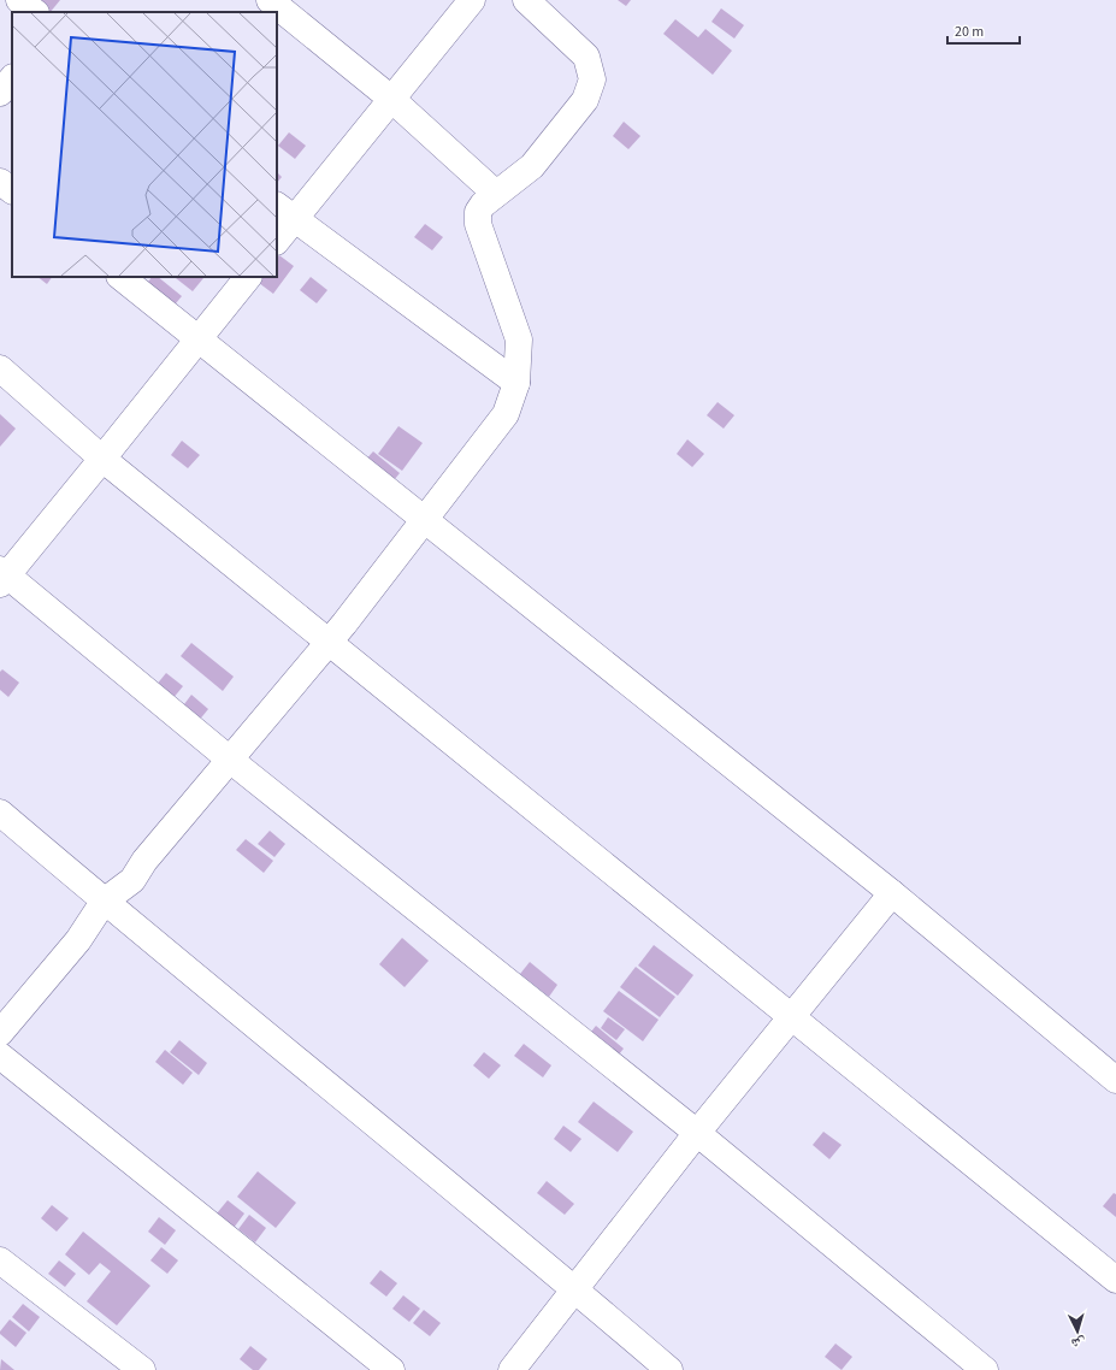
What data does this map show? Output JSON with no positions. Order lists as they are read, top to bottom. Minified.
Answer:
{"scale_bar":"20 m","north":"bottom"}
